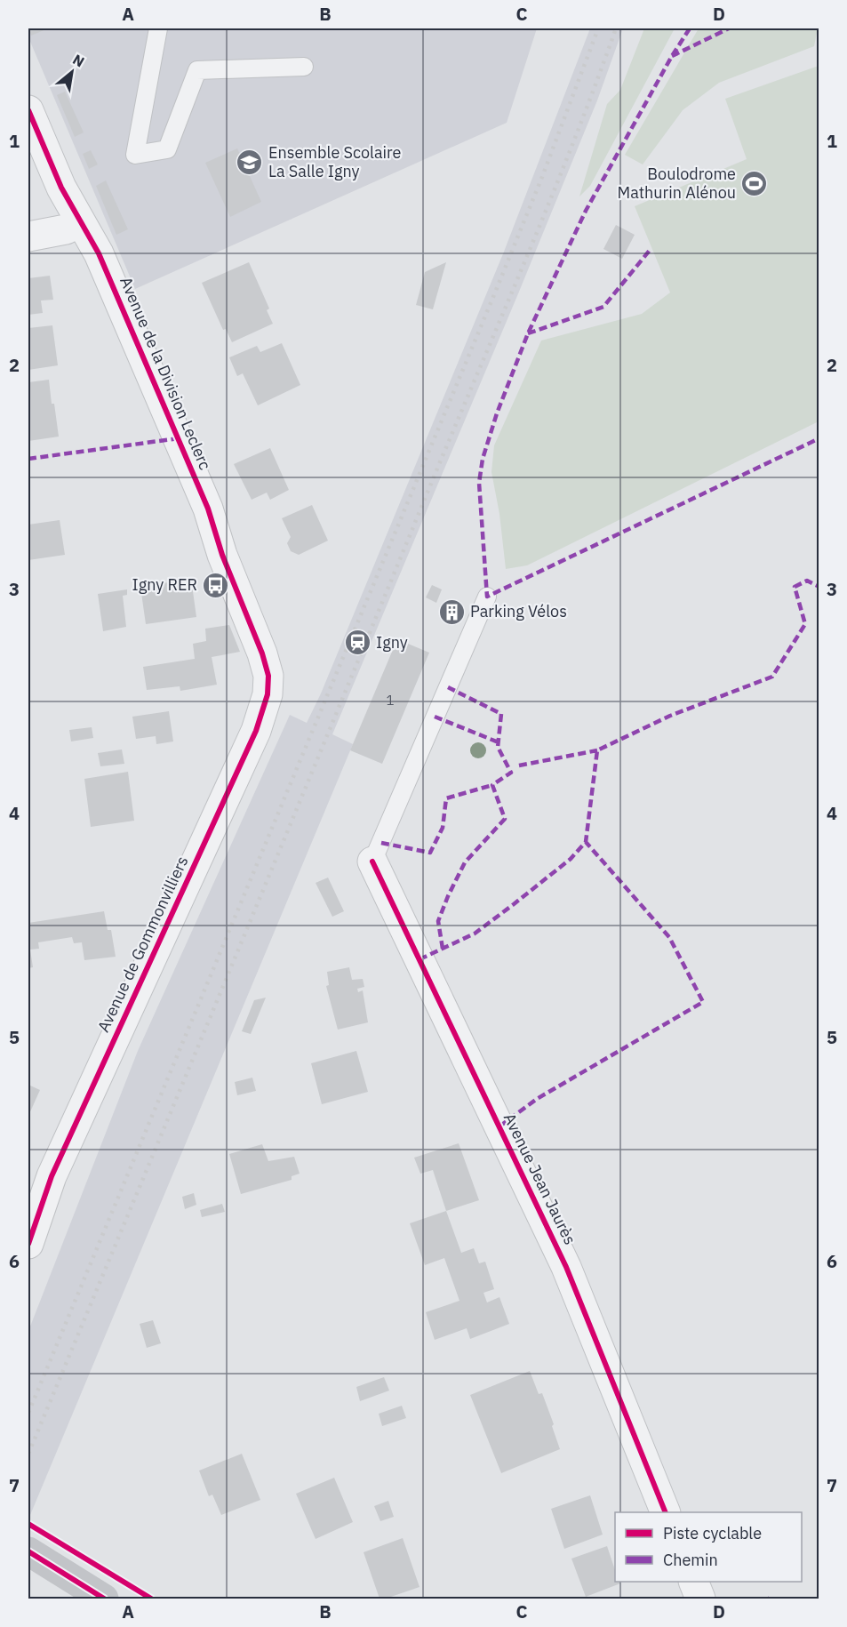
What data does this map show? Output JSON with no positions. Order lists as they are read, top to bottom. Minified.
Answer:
{"streets":{"street":["Avenue de la Division Leclerc","Avenue de Gommonvilliers","Avenue Jean Jaurès"]},"crossings":[["Avenue de la Division Leclerc","Avenue de Gommonvilliers"]],"places":{"school or university":["Ensemble Scolaire La Salle Igny"],"sports":["Boulodrome Mathurin Alénou"],"bus stop":["Igny RER"],"building":["Parking Vélos"],"station":["Igny"]},"house_numbers":["1"],"legend":["Piste cyclable","Chemin"],"north":"top right","grid":{"columns":["A","B","C","D"],"rows":["1","2","3","4","5","6","7"]}}
